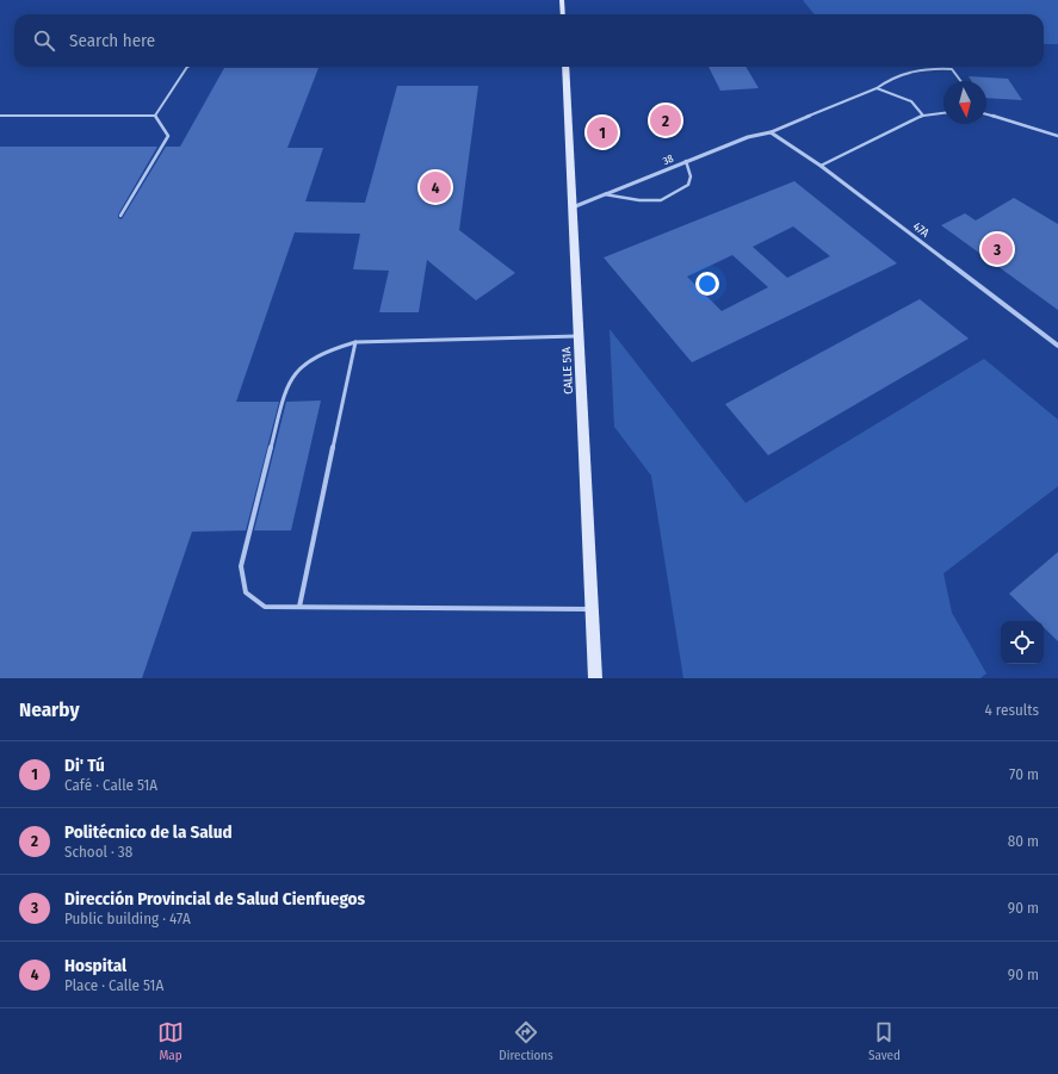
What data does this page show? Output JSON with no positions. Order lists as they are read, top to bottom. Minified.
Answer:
{"streets":{"main road":["CALLE 51A"],"street":["38","47A"]},"crossings":[["38","47A"],["38","CALLE 51A"]],"north":"bottom","page":{"search":"Search here","pins":["2","1","4","3"],"heading":["Nearby","4 results"],"list":[{"mark":"1","name":"Di' Tú","note":"Café · Calle 51A","value":"70 m"},{"mark":"2","name":"Politécnico de la Salud","note":"School · 38","value":"80 m"},{"mark":"3","name":"Dirección Provincial de Salud Cienfuegos","note":"Public building · 47A","value":"90 m"},{"mark":"4","name":"Hospital","note":"Place · Calle 51A","value":"90 m"}],"nav":["Map","Directions","Saved"]}}
